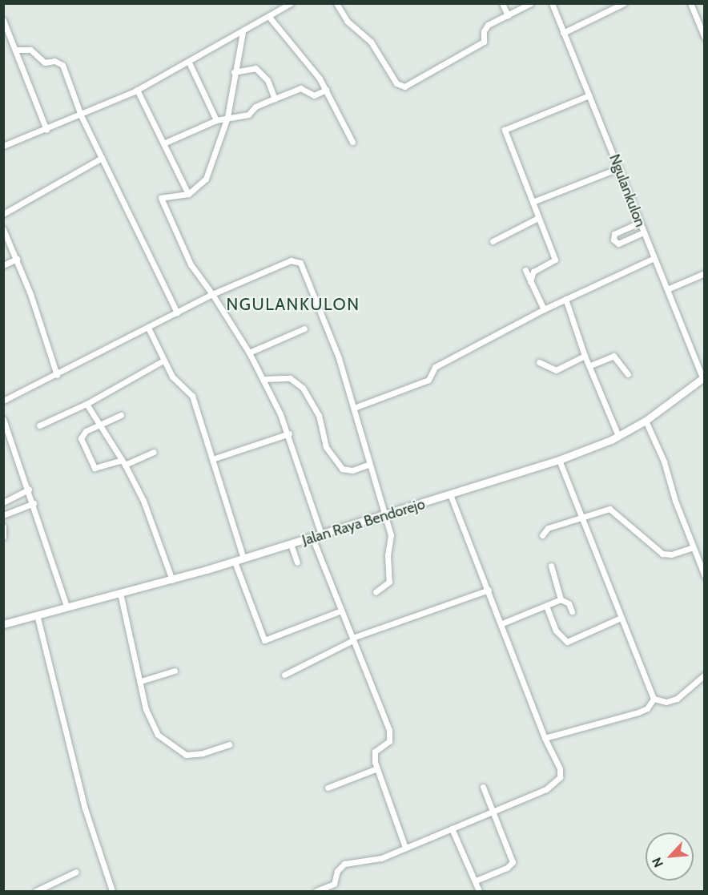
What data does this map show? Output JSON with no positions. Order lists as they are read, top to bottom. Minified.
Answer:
{"streets":{"main road":["Jalan Raya Bendorejo"],"street":["Ngulankulon"]},"crossings":[["Ngulankulon","Jalan Raya Bendorejo"]],"districts":["NGULANKULON"],"north":"bottom left"}
